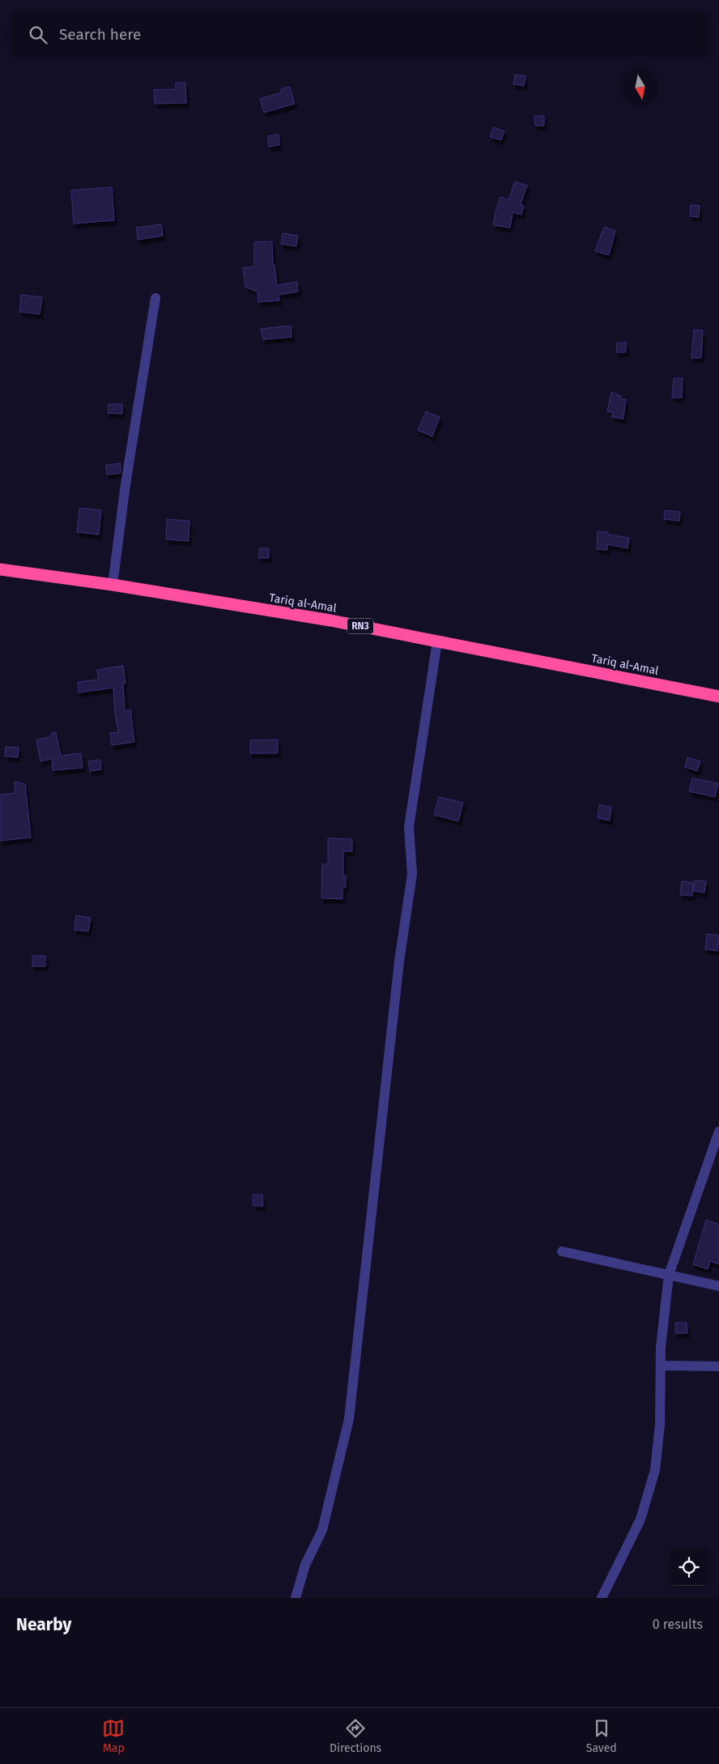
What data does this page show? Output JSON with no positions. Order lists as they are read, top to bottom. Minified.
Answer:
{"streets":{"highway":["Tariq al-Amal","RN3"]},"north":"bottom","page":{"search":"Search here","heading":["Nearby","0 results"],"nav":["Map","Directions","Saved"]}}
